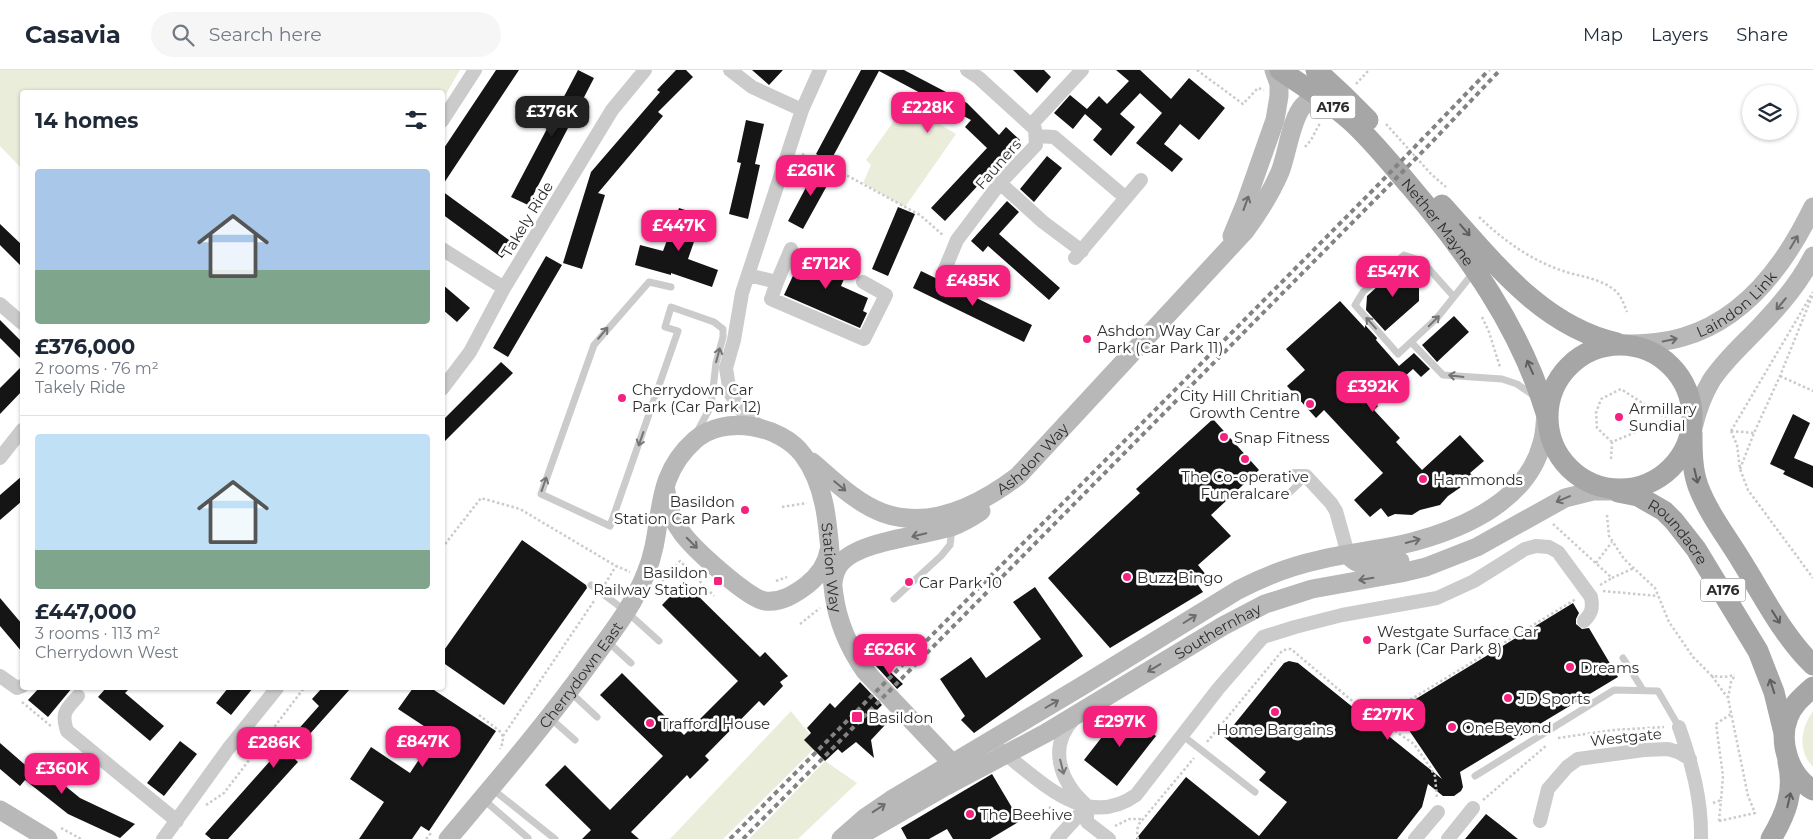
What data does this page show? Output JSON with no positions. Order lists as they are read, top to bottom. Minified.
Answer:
{"streets":{"main road":["A176","Nether Mayne","Roundacre"],"street":["Fauners","Takely Ride","Laindon Link","Ashdon Way","Station Way","Southernhay","Cherrydown East","Westgate"]},"crossings":[["A176","Nether Mayne"],["A176","Laindon Link"],["A176","Roundacre"],["A176","Southernhay"],["Nether Mayne","Laindon Link"],["Nether Mayne","Ashdon Way"],["Nether Mayne","Southernhay"],["Ashdon Way","Station Way"],["Ashdon Way","Cherrydown East"],["Roundacre","Southernhay"],["Station Way","Southernhay"],["Station Way","Cherrydown East"]],"places":{"other":["Ashdon Way Car Park (Car Park 11)","Cherrydown Car Park (Car Park 12)","City Hill Chritian Growth Centre","Armillary Sundial","Snap Fitness","The Co-operative Funeralcare","Hammonds","Basildon Station Car Park","Buzz Bingo","Car Park 10","Westgate Surface Car Park (Car Park 8)","Dreams","JD Sports","Home Bargains","Trafford House","OneBeyond","The Beehive"],"transit":["Basildon Railway Station","Basildon"]},"page":{"header":"Casavia","search":"Search here","nav":["Map","Layers","Share"],"heading":"14 homes","price":["£228K","£376K","£261K","£447K","£712K","£547K","£485K","£392K","£626K","£277K","£297K","£847K","£286K","£360K"],"list":[{"name":"£376,000","note":"2 rooms · 76 m² · Takely Ride"},{"name":"£447,000","note":"3 rooms · 113 m² · Cherrydown West"}]}}
